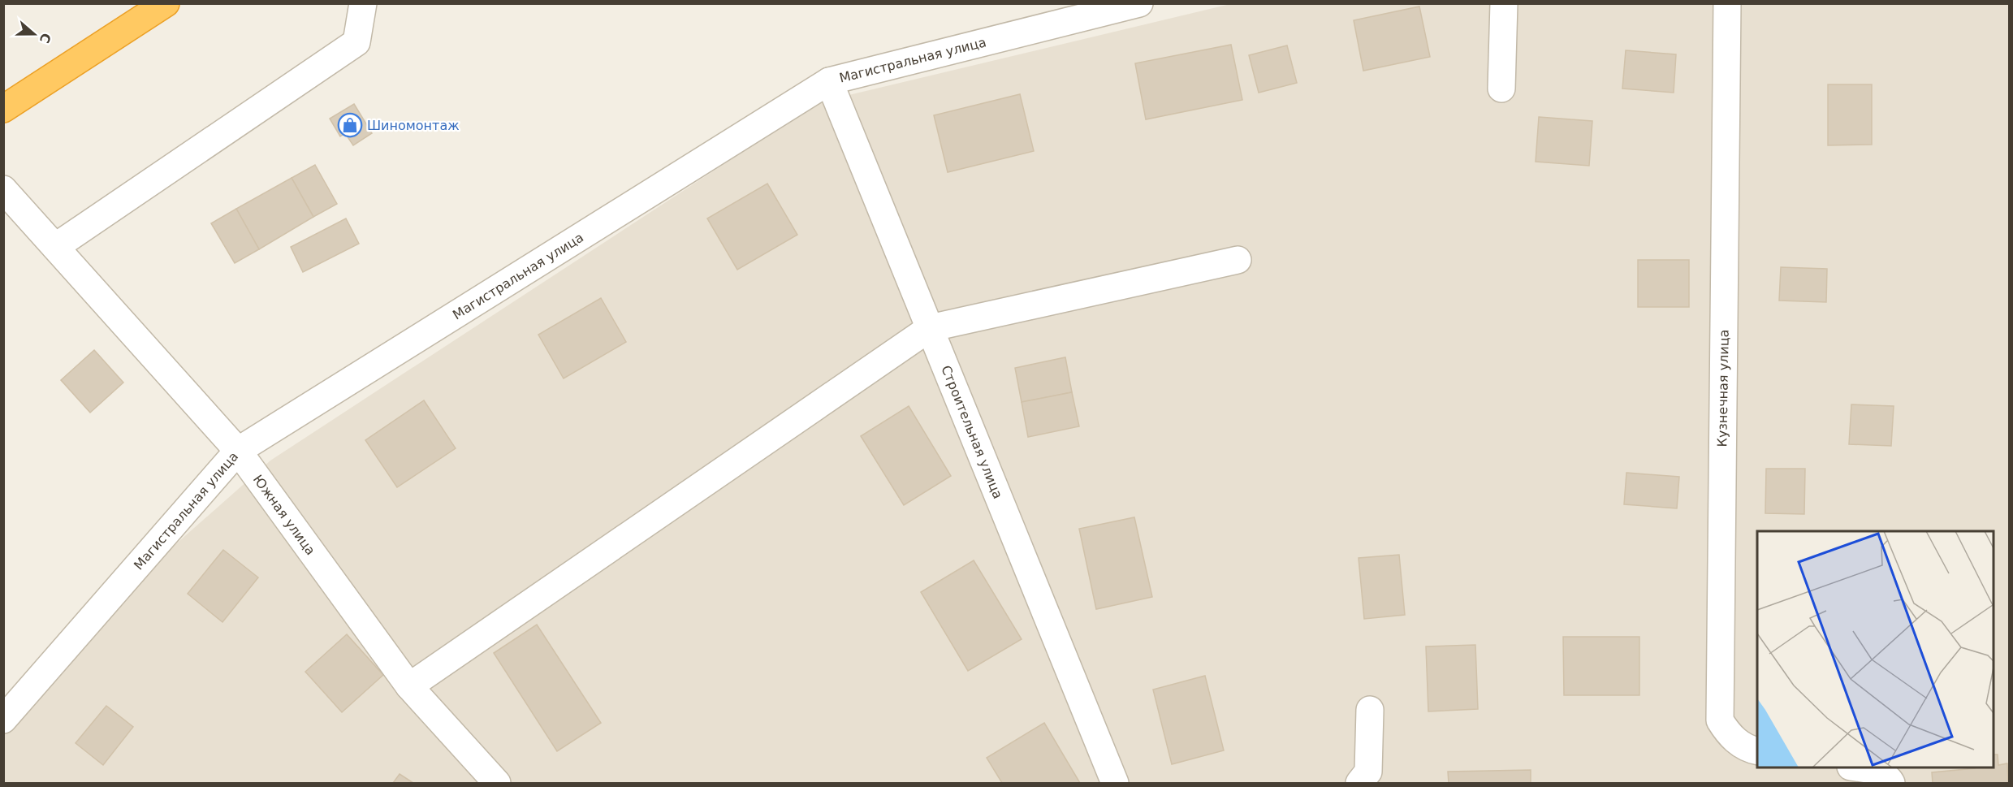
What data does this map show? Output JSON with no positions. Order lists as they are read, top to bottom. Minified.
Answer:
{"streets":{"street":["Магистральная улица","Кузнечная улица","Строительная улица","Южная улица"]},"crossings":[["Магистральная улица","Строительная улица"],["Магистральная улица","Южная улица"]],"places":{"shop":["Шиномонтаж"]},"north":"right"}
